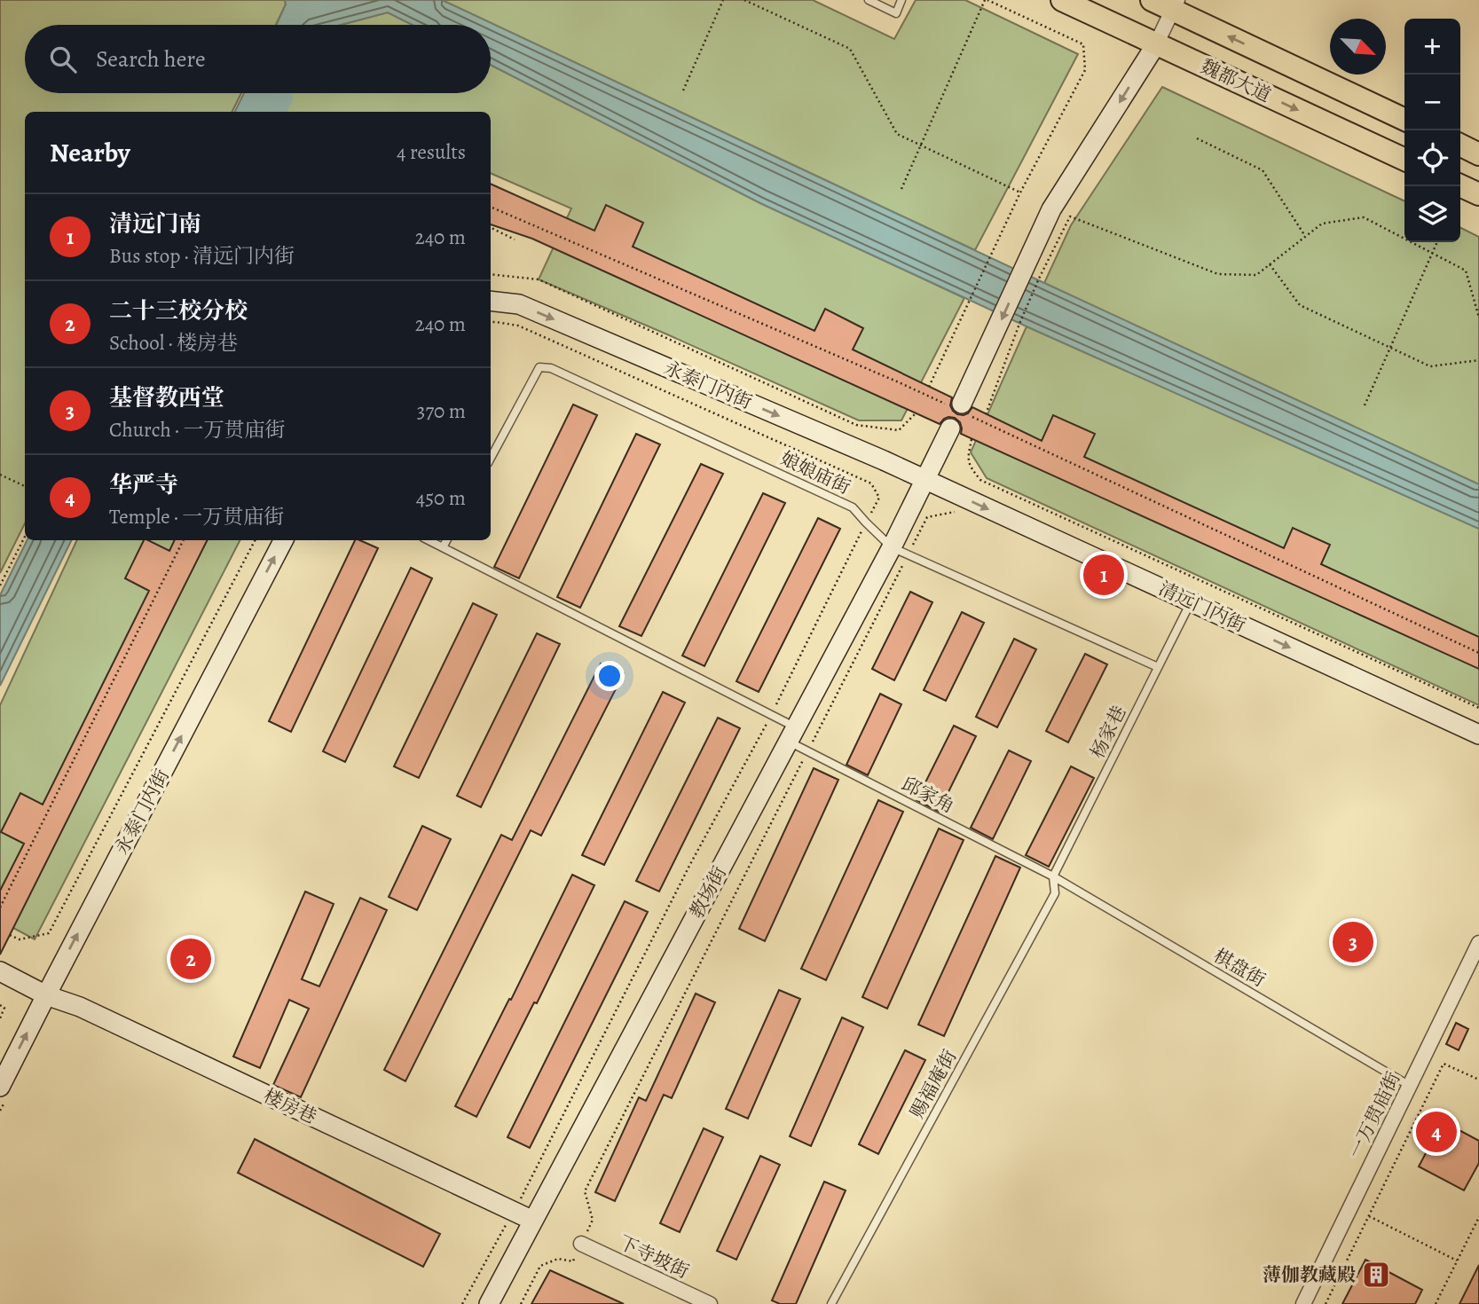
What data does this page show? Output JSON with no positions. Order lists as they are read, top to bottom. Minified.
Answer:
{"streets":{"main road":["魏都大道","永泰门内街","清远门内街","教场街","楼房巷"],"street":["一万贯庙街","下寺坡街"],"lane":["娘娘庙街","杨家巷","邱家角","棋盘街","赐福庵街"]},"crossings":[["永泰门内街","清远门内街"],["永泰门内街","教场街"],["永泰门内街","楼房巷"],["娘娘庙街","杨家巷"],["娘娘庙街","教场街"],["清远门内街","杨家巷"],["清远门内街","教场街"],["杨家巷","邱家角"],["杨家巷","棋盘街"],["杨家巷","赐福庵街"],["邱家角","教场街"],["邱家角","棋盘街"],["邱家角","赐福庵街"],["教场街","楼房巷"],["棋盘街","赐福庵街"],["棋盘街","一万贯庙街"]],"one_way":["清远门内街"],"places":{"building":["薄伽教藏殿"]},"north":"bottom right","page":{"map_buttons":["+","−"],"search":"Search here","heading":["Nearby","4 results"],"list":[{"mark":"1","name":"清远门南","note":"Bus stop · 清远门内街","value":"240 m"},{"mark":"2","name":"二十三校分校","note":"School · 楼房巷","value":"240 m"},{"mark":"3","name":"基督教西堂","note":"Church · 一万贯庙街","value":"370 m"},{"mark":"4","name":"华严寺","note":"Temple · 一万贯庙街","value":"450 m"}],"pins":["1","3","2","4"]}}
